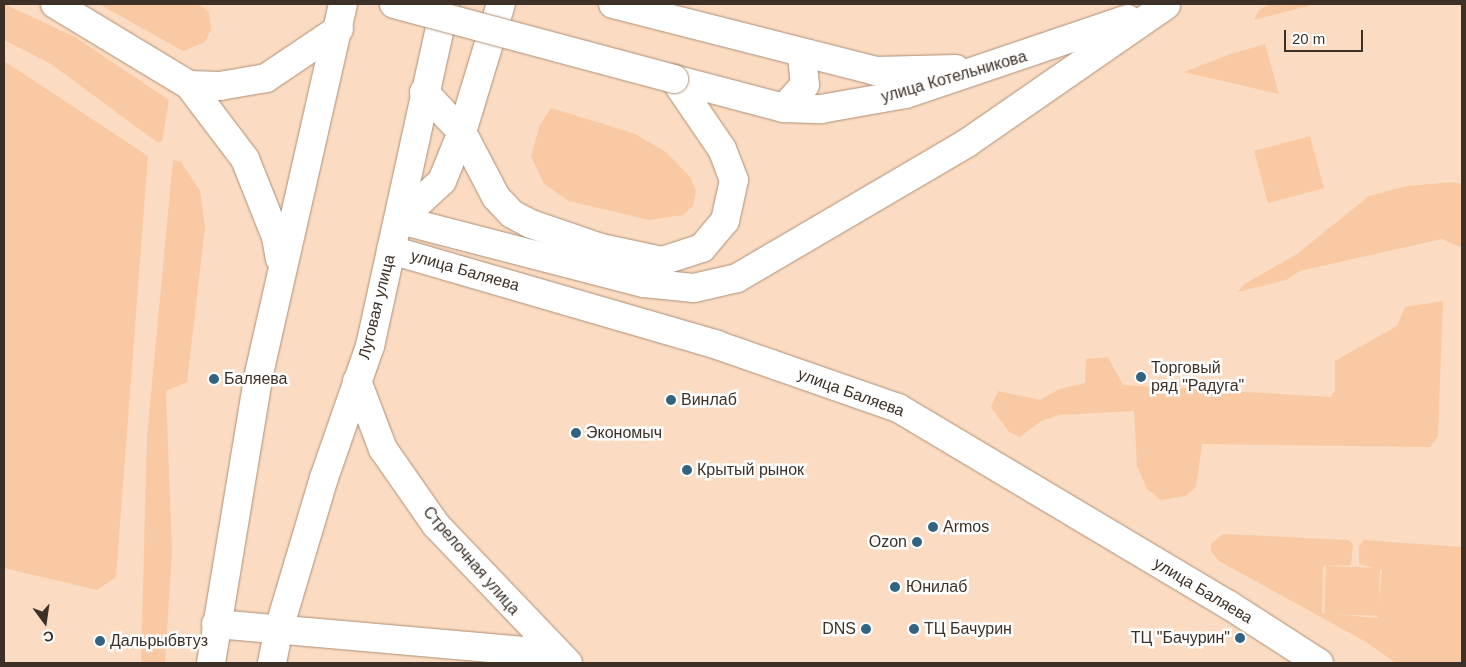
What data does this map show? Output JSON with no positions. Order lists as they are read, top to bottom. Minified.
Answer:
{"streets":{"main road":["улица Котельникова","улица Баляева","Луговая улица","Стрелочная улица"]},"crossings":[["улица Баляева","Луговая улица"],["Луговая улица","Стрелочная улица"]],"places":["Торговый ряд \"Радуга\"","Баляева","Винлаб","Экономыч","Крытый рынок","Armos","Ozon","Юнилаб","DNS","ТЦ Бачурин","ТЦ \"Бачурин\"","Дальрыбвтуз"],"scale_bar":"20 m","north":"bottom"}
